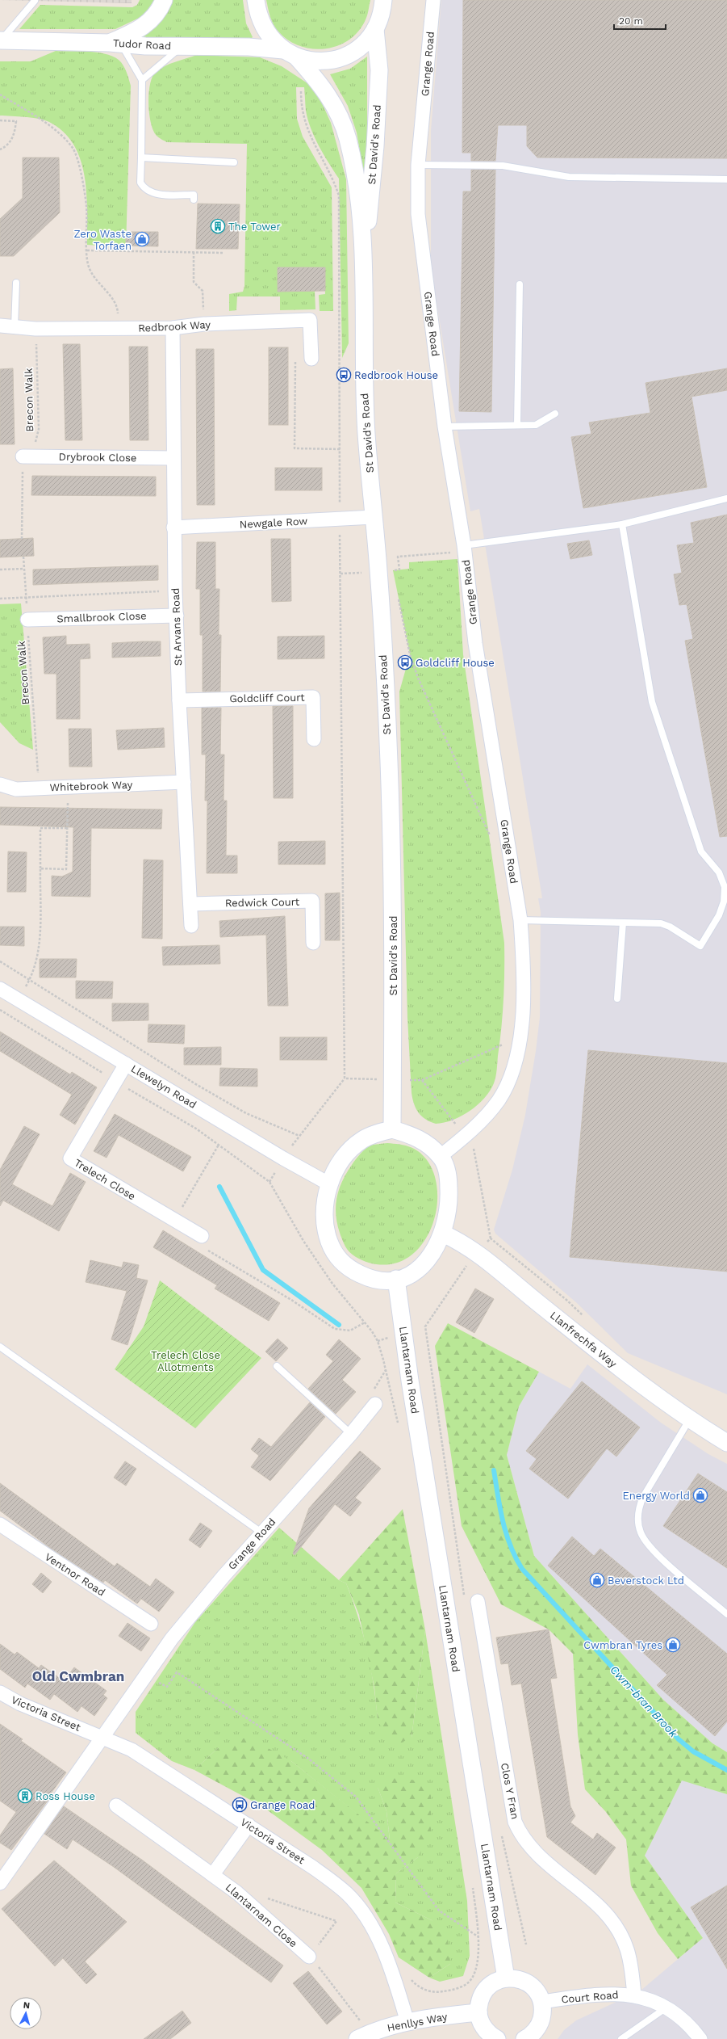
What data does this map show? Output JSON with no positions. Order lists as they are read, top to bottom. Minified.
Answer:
{"streets":{"street":["Tudor Road","Grange Road","St David's Road","Redbrook Way","Drybrook Close","Newgale Row","Smallbrook Close","St Arvans Road","Goldcliff Court","Whitebrook Way","Redwick Court","Llewelyn Road","Trelech Close","Llanfrechfa Way","Llantarnam Road","Ventnor Road","Victoria Street","Clos Y Fran","Llantarnam Close","Court Road","Henllys Way"],"path":["Brecon Walk"]},"crossings":[["Tudor Road","St David's Road"],["Grange Road","Victoria Street"],["St David's Road","Newgale Row"],["Redbrook Way","Brecon Walk"],["Redbrook Way","St Arvans Road"],["Brecon Walk","Drybrook Close"],["Brecon Walk","Smallbrook Close"],["Brecon Walk","Whitebrook Way"],["Drybrook Close","St Arvans Road"],["Newgale Row","St Arvans Road"],["Smallbrook Close","St Arvans Road"],["St Arvans Road","Goldcliff Court"],["St Arvans Road","Whitebrook Way"],["St Arvans Road","Redwick Court"],["Llewelyn Road","Trelech Close"],["Victoria Street","Henllys Way"],["Clos Y Fran","Court Road"]],"districts":["Old Cwmbran"],"water":["Cwm-bran Brook"],"parks":["Trelech Close Allotments"],"places":{"building":["The Tower","Ross House"],"shop":["Zero Waste Torfaen","Energy World","Beverstock Ltd","Cwmbran Tyres"],"bus stop":["Redbrook House","Goldcliff House","Grange Road"]},"scale_bar":"20 m","north":"top"}
